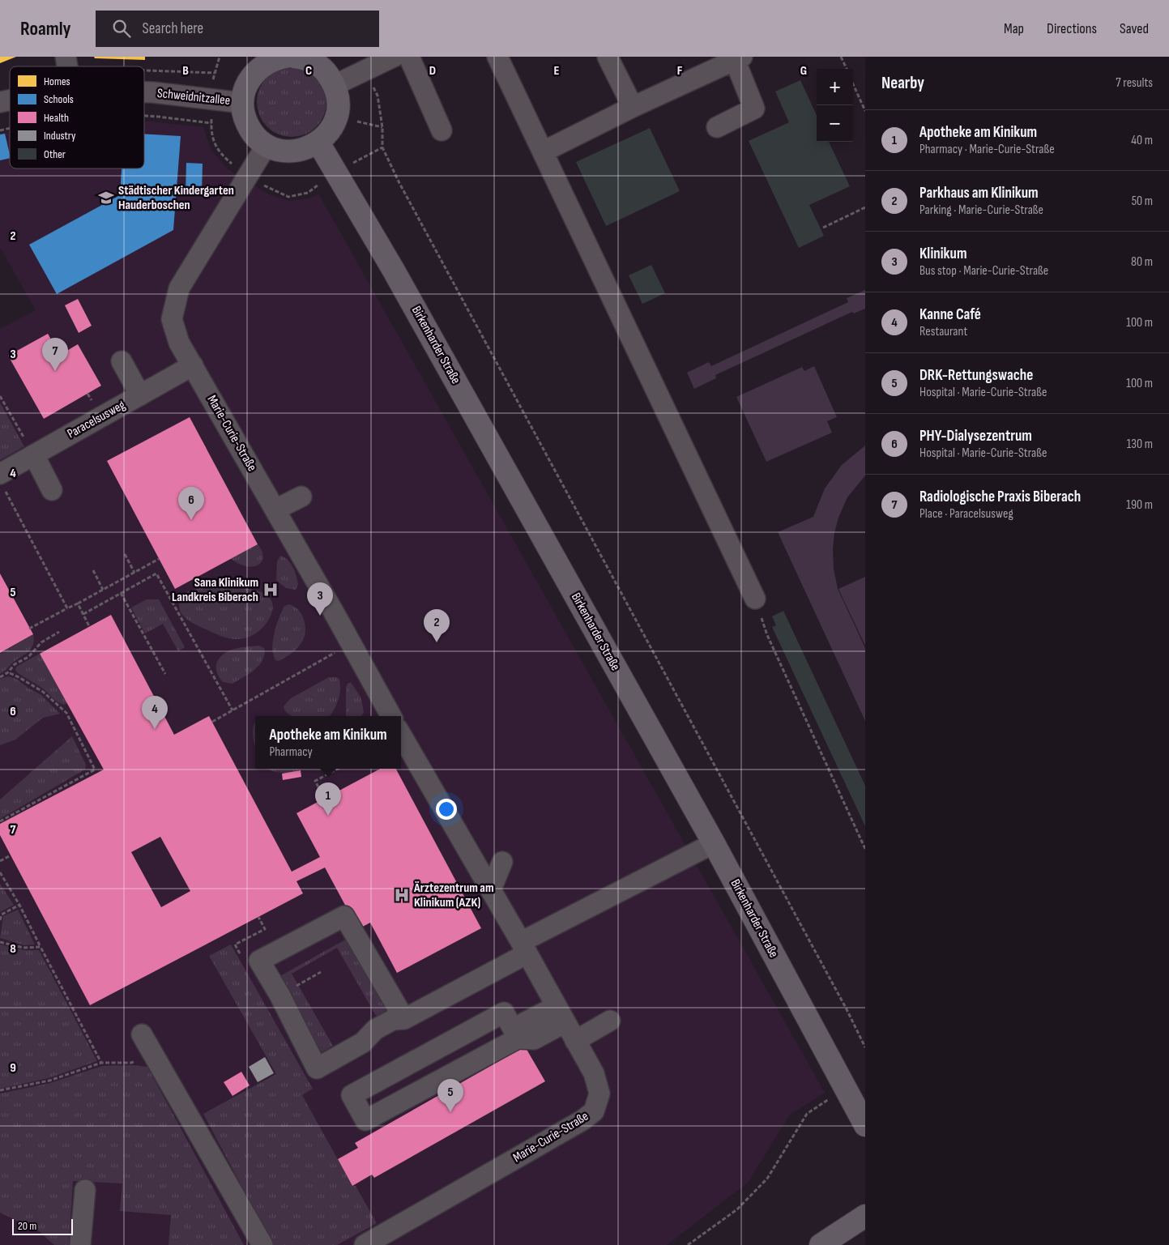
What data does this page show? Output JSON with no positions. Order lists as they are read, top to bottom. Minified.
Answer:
{"streets":{"main road":["Birkenharder Straße"],"street":["Schweidnitzallee","Paracelsusweg","Marie-Curie-Straße"]},"crossings":[["Schweidnitzallee","Birkenharder Straße"],["Schweidnitzallee","Marie-Curie-Straße"],["Birkenharder Straße","Marie-Curie-Straße"],["Paracelsusweg","Marie-Curie-Straße"]],"places":{"school or university":["Städtischer Kindergarten Hauderboschen"],"hospital":["Sana Klinikum Landkreis Biberach","Ärztezentrum am Klinikum (AZK)"]},"legend":["Homes","Schools","Health","Industry","Other"],"scale_bar":"20 m","page":{"header":"Roamly","search":"Search here","nav":["Map","Directions","Saved"],"heading":["Nearby","7 results"],"map_buttons":["+","−"],"list":[{"mark":"1","name":"Apotheke am Kinikum","note":"Pharmacy · Marie-Curie-Straße","value":"40 m"},{"mark":"2","name":"Parkhaus am Klinikum","note":"Parking · Marie-Curie-Straße","value":"50 m"},{"mark":"3","name":"Klinikum","note":"Bus stop · Marie-Curie-Straße","value":"80 m"},{"mark":"4","name":"Kanne Café","note":"Restaurant","value":"100 m"},{"mark":"5","name":"DRK-Rettungswache","note":"Hospital · Marie-Curie-Straße","value":"100 m"},{"mark":"6","name":"PHY-Dialysezentrum","note":"Hospital · Marie-Curie-Straße","value":"130 m"},{"mark":"7","name":"Radiologische Praxis Biberach","note":"Place · Paracelsusweg","value":"190 m"}],"pins":["7","6","3","2","4","1","5"],"popup":["Apotheke am Kinikum","Pharmacy"],"scale":"20 m"},"grid":{"columns":["B","C","D","E","F","G"],"rows":["2","3","4","5","6","7","8","9"]}}
